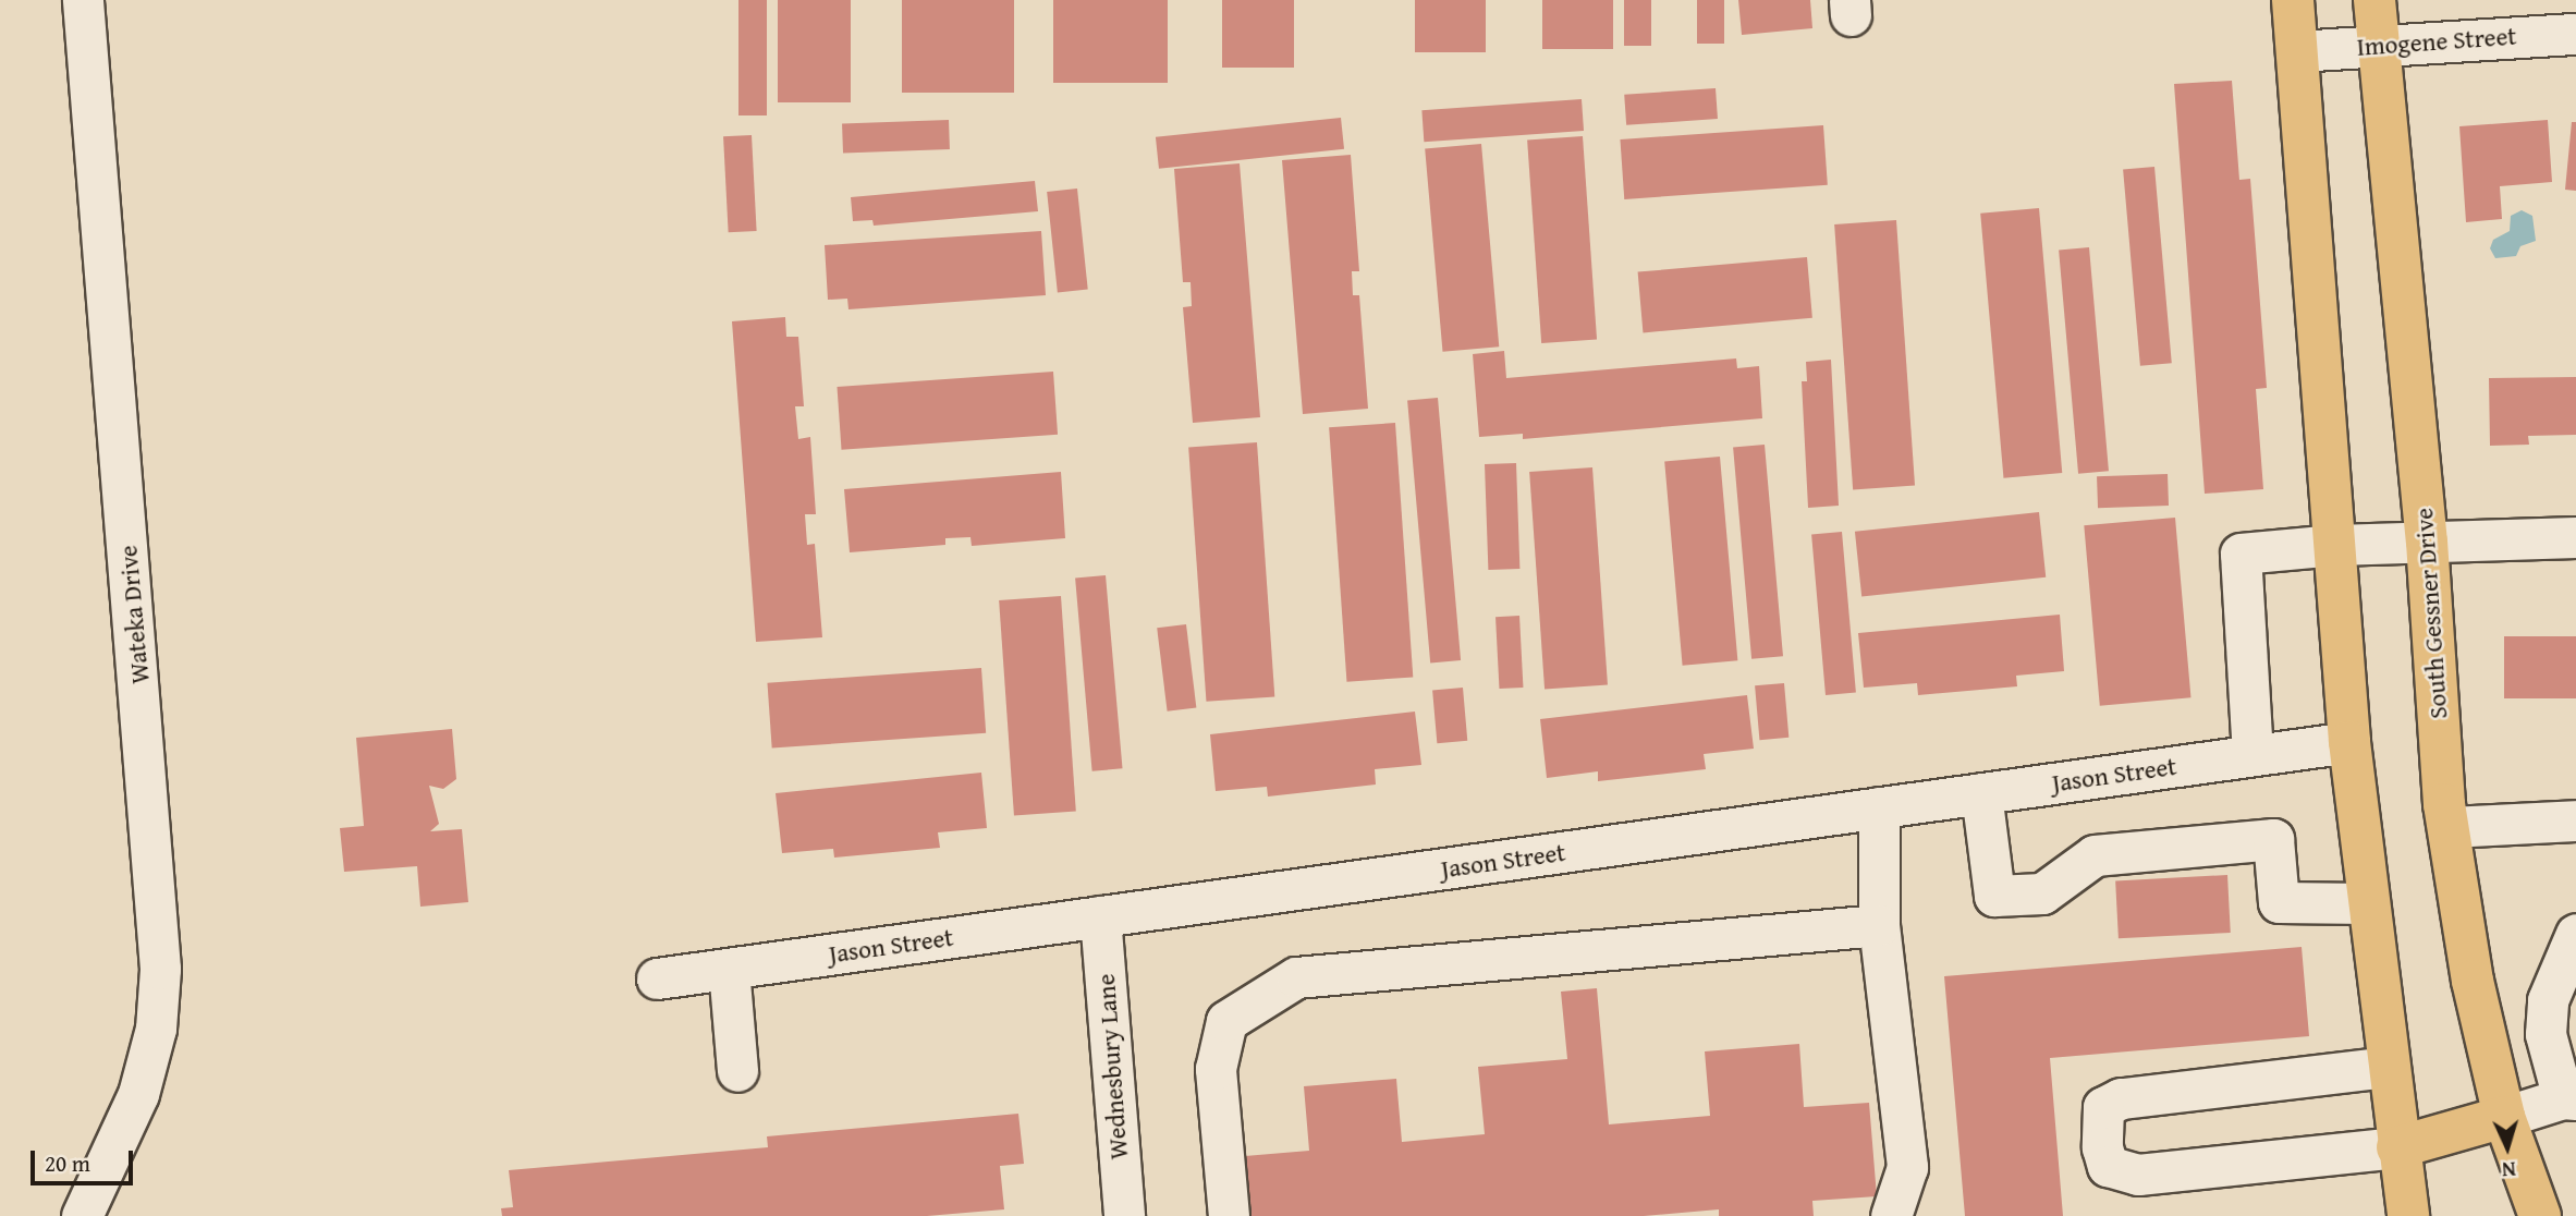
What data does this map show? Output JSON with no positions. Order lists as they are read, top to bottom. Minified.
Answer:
{"streets":{"main road":["South Gessner Drive"],"street":["Imogene Street","Wateka Drive","Jason Street","Wednesbury Lane"]},"crossings":[["Imogene Street","South Gessner Drive"],["Jason Street","Wednesbury Lane"]],"scale_bar":"20 m","north":"bottom"}
